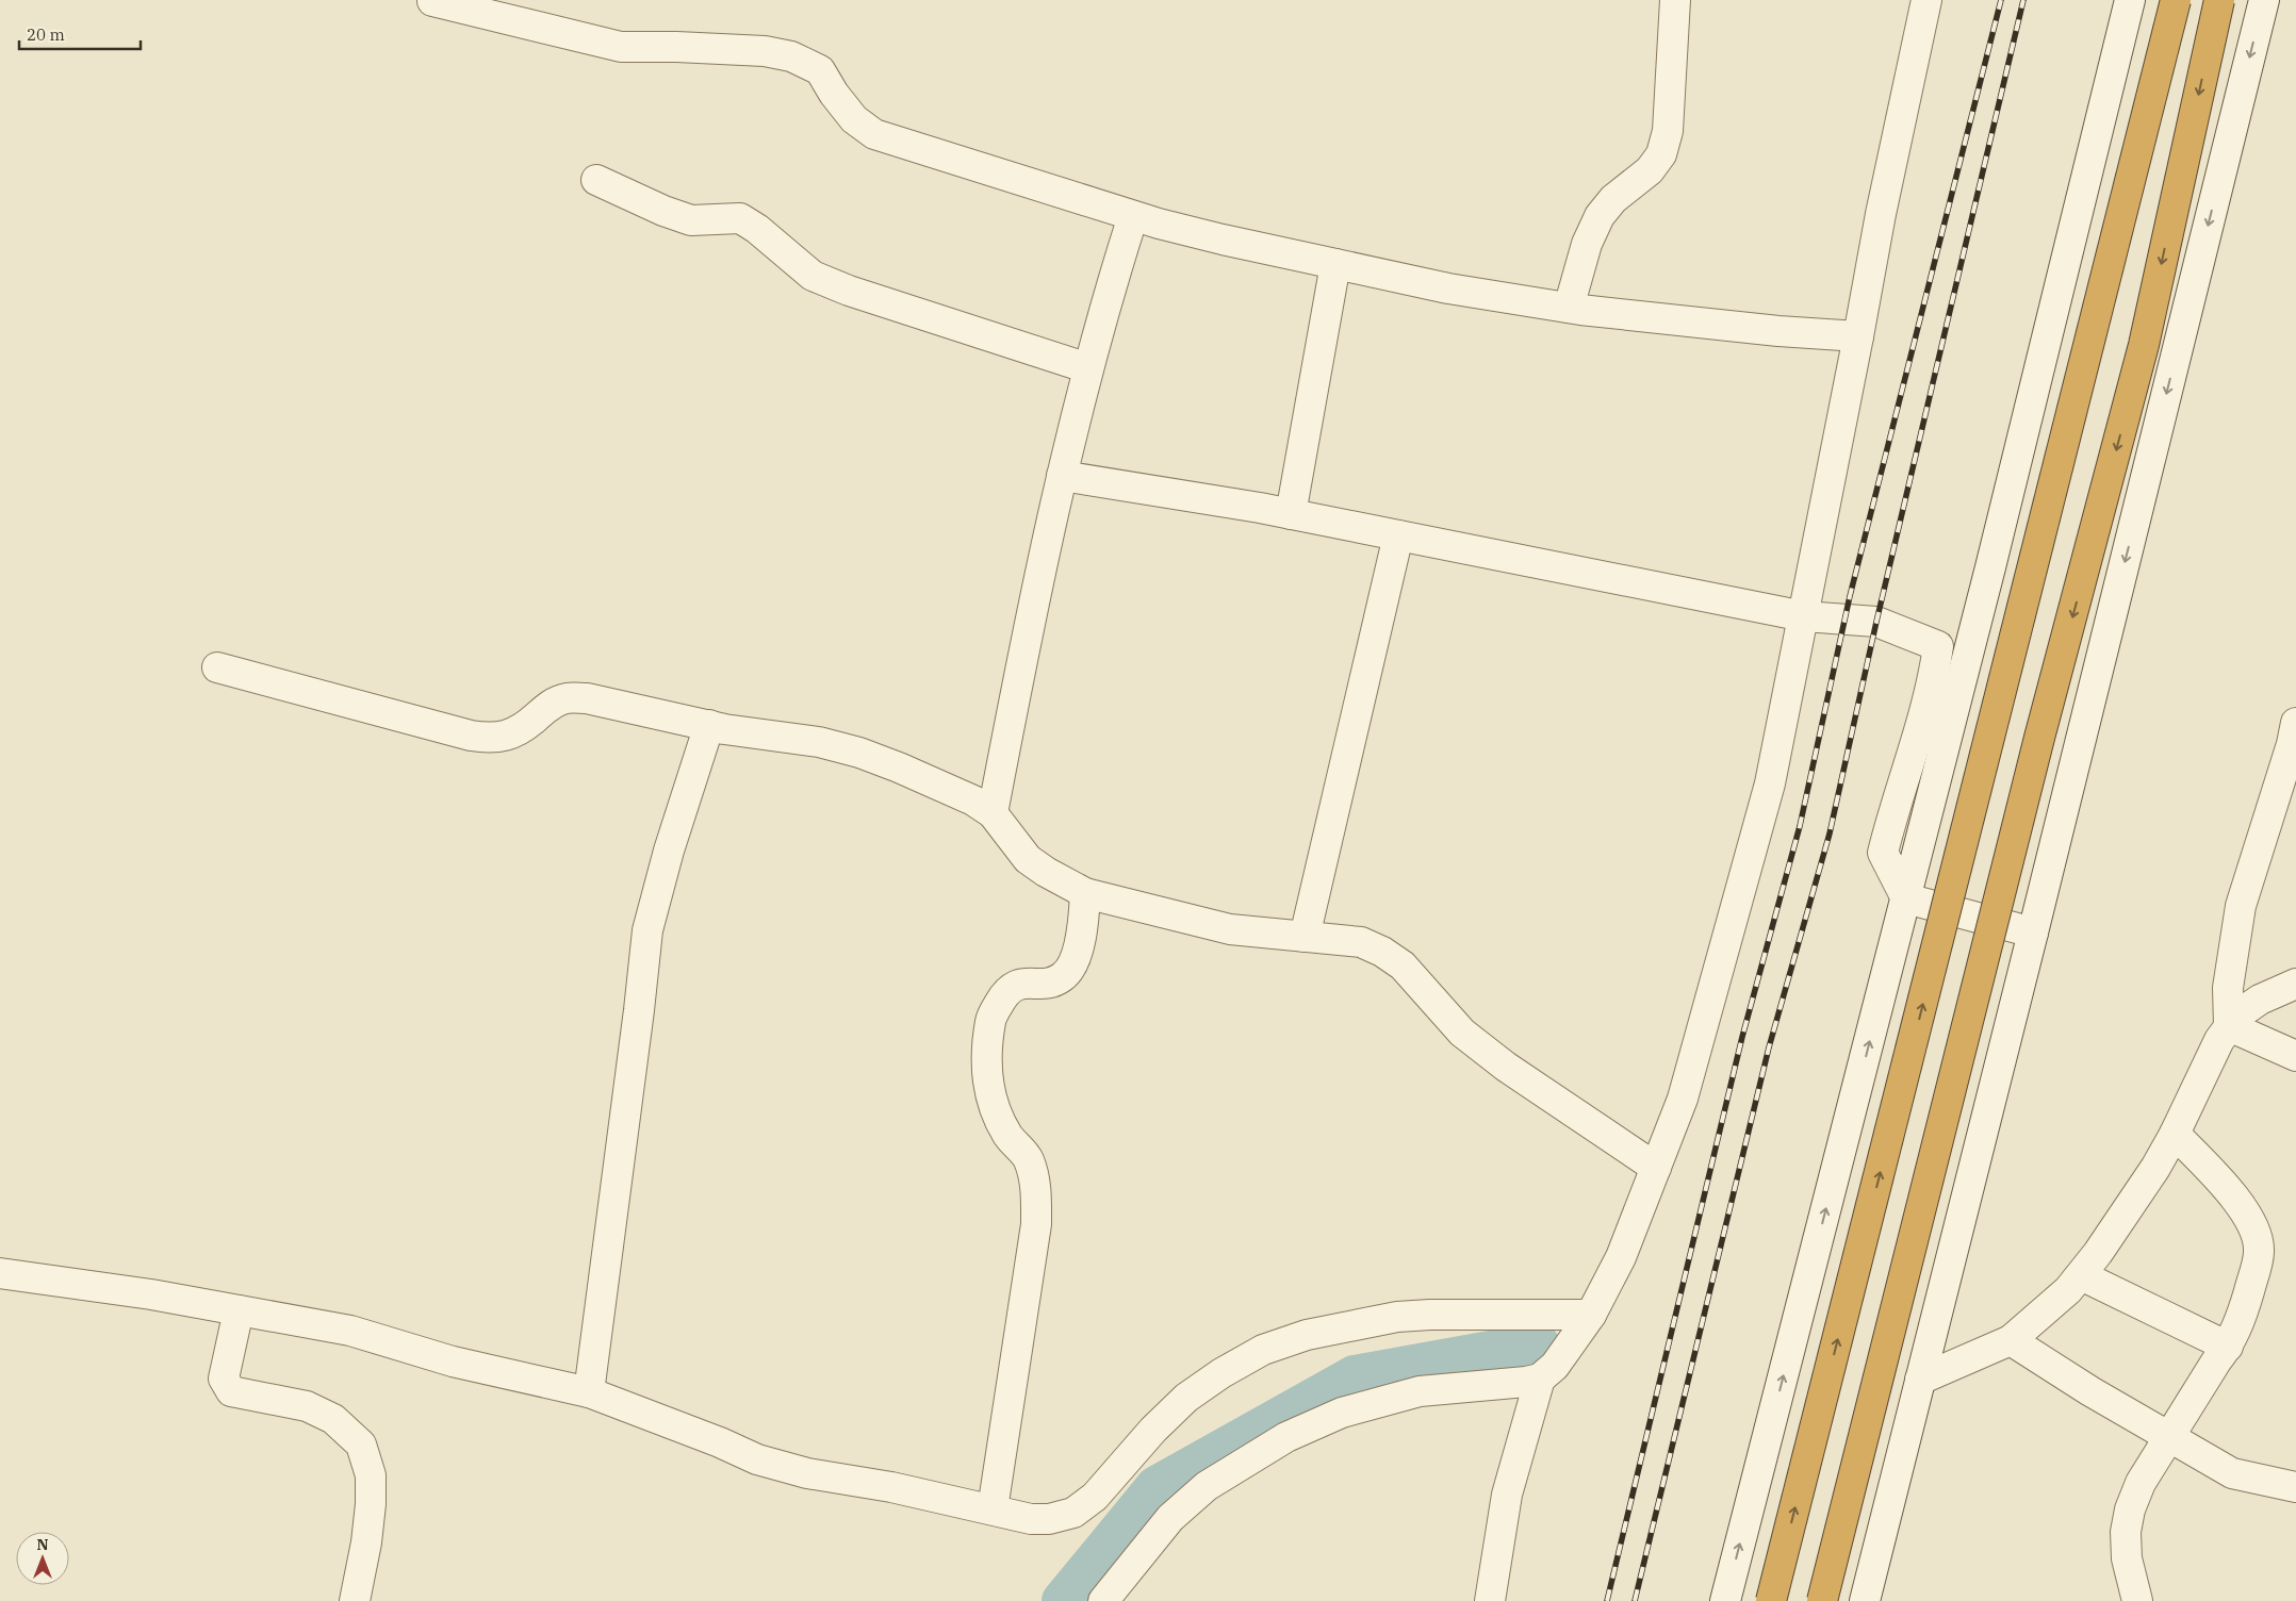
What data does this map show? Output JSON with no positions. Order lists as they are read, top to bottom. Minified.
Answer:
{"scale_bar":"20 m","north":"top"}
